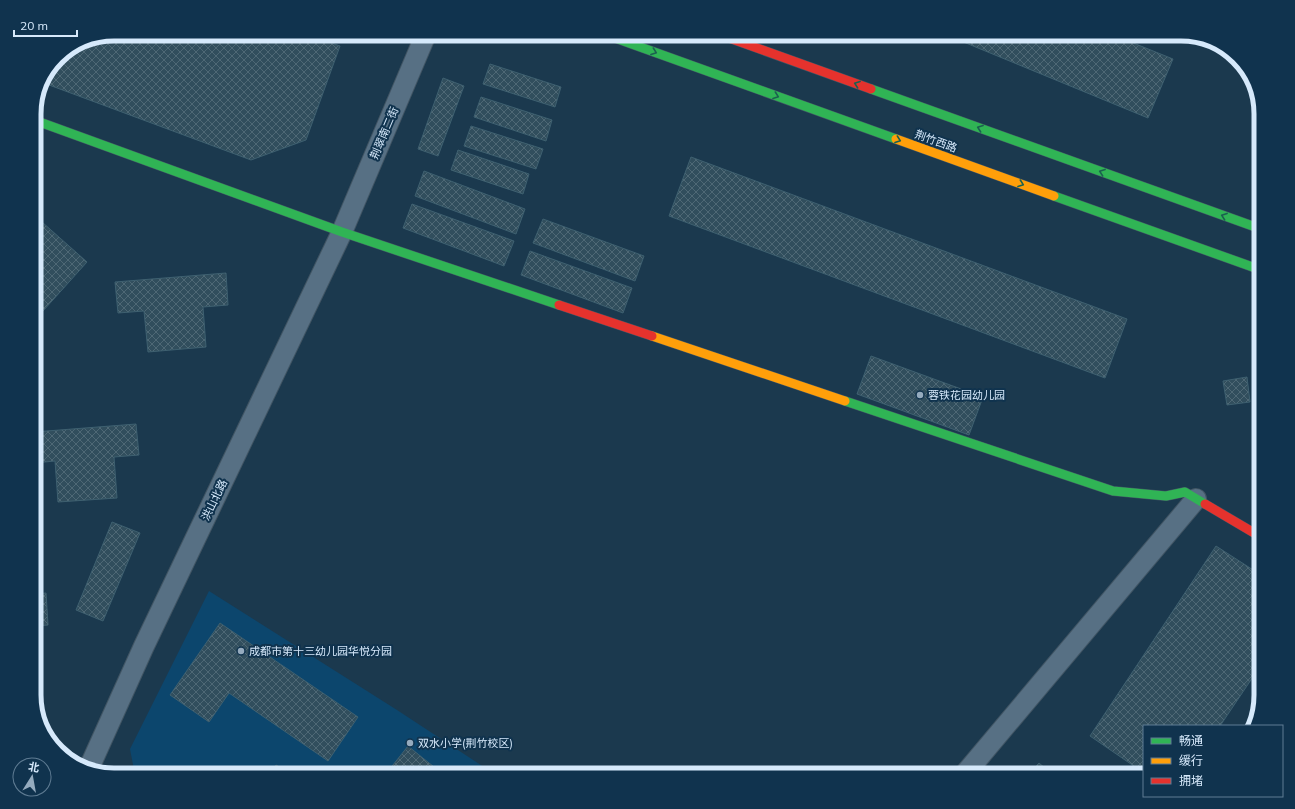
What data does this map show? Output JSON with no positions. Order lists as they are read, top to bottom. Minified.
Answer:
{"streets":{"street":["荆翠南二街","荆竹西路","洪山北路"]},"crossings":[["荆翠南二街","洪山北路"]],"places":["蓉铁花园幼儿园","成都市第十三幼儿园华悦分园","双水小学(荆竹校区)"],"legend":["畅通","缓行","拥堵"],"scale_bar":"20 m","north":"top"}
